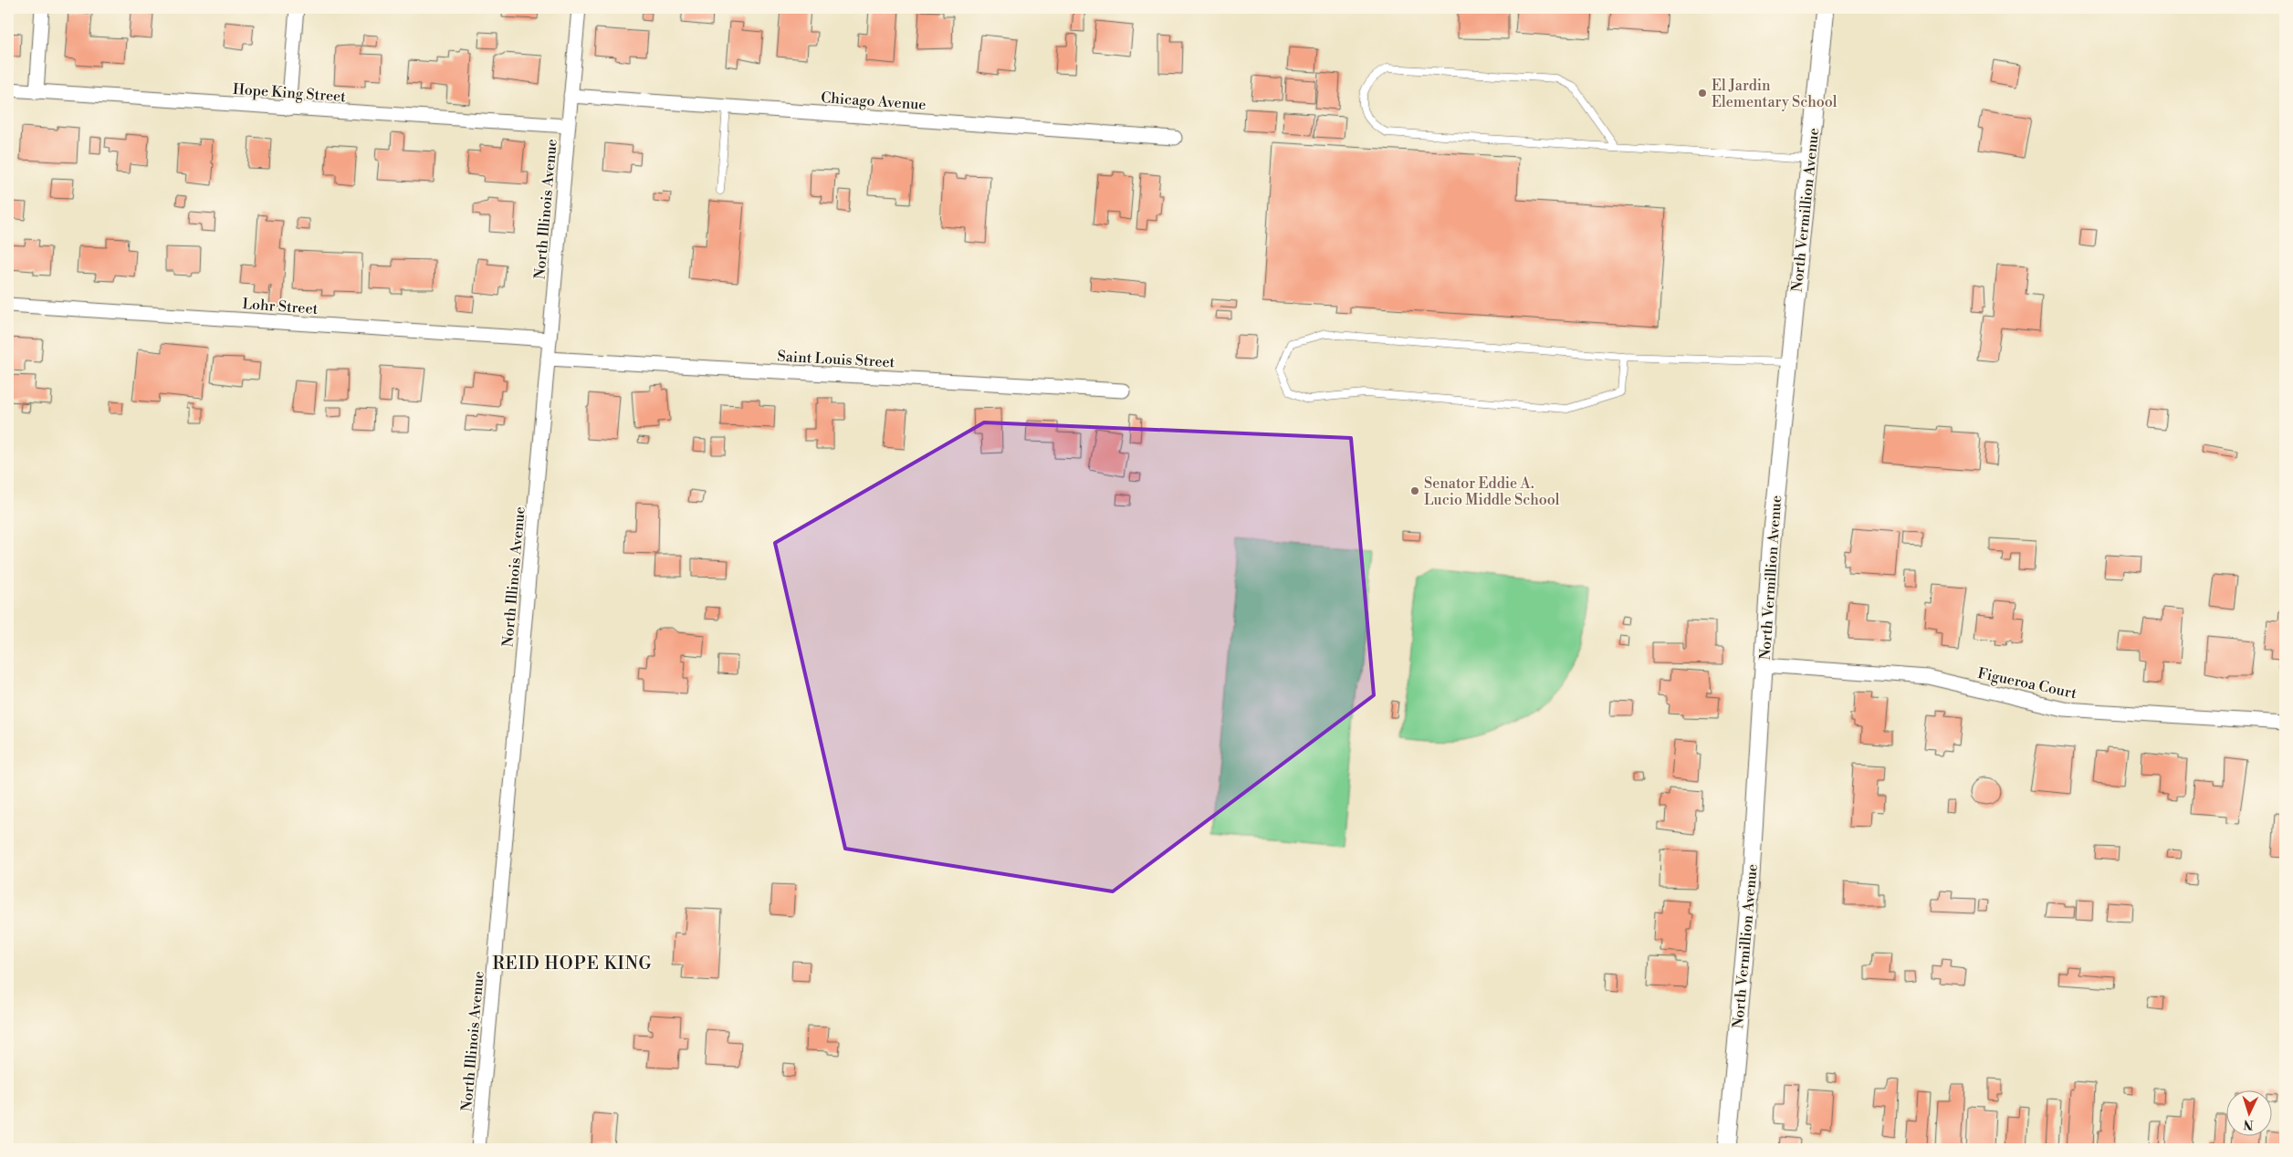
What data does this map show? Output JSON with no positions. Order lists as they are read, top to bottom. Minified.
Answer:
{"streets":{"street":["Hope King Street","Chicago Avenue","North Illinois Avenue","North Vermillion Avenue","Lohr Street","Saint Louis Street","Figueroa Court"]},"crossings":[["Hope King Street","North Illinois Avenue"],["Chicago Avenue","North Illinois Avenue"],["North Illinois Avenue","Lohr Street"],["North Illinois Avenue","Saint Louis Street"],["North Vermillion Avenue","Figueroa Court"]],"districts":["REID HOPE KING"],"places":["El Jardin Elementary School","Senator Eddie A. Lucio Middle School"],"north":"bottom"}
